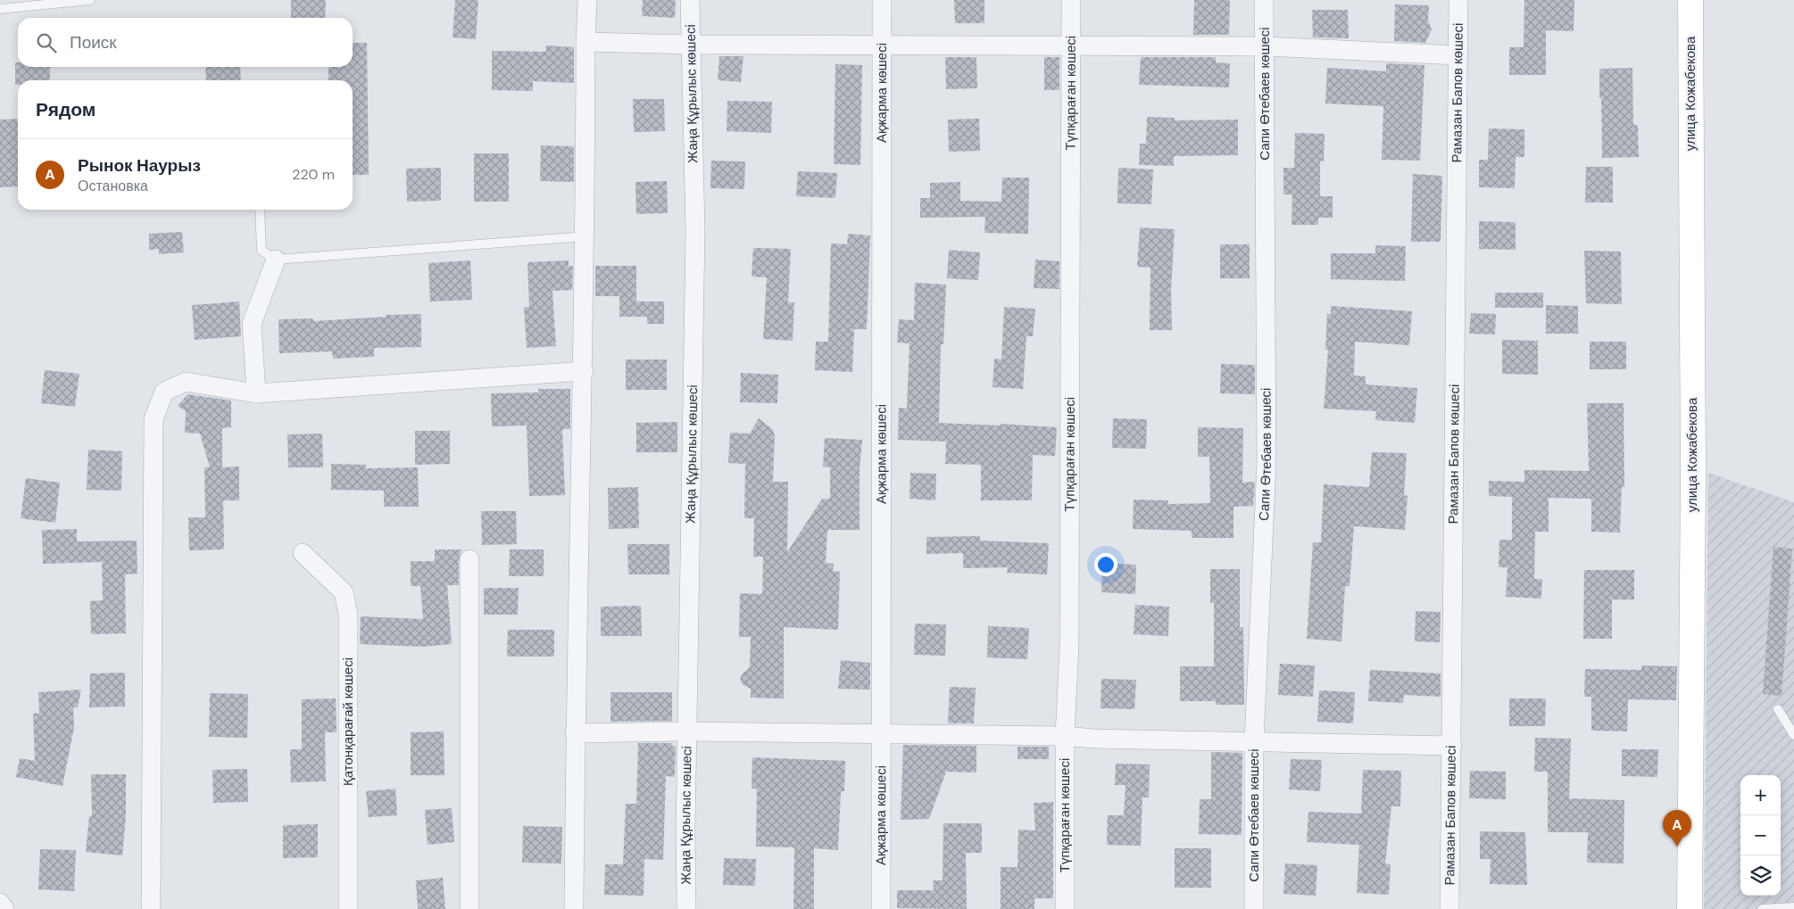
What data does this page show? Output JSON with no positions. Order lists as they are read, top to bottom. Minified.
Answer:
{"streets":{"main road":["улица Кожабекова"],"street":["Жаңа Құрылыс көшесі","Ақжарма көшесі","Түпқараған көшесі","Сапи Өтебаев көшесі","Рамазан Бапов көшесі","Қатонқарағай көшесі"]},"page":{"search":"Поиск","heading":"Рядом","list":[{"mark":"A","name":"Рынок Наурыз","note":"Остановка","value":"220 m"}],"map_buttons":["+","−"],"pins":"A"}}
